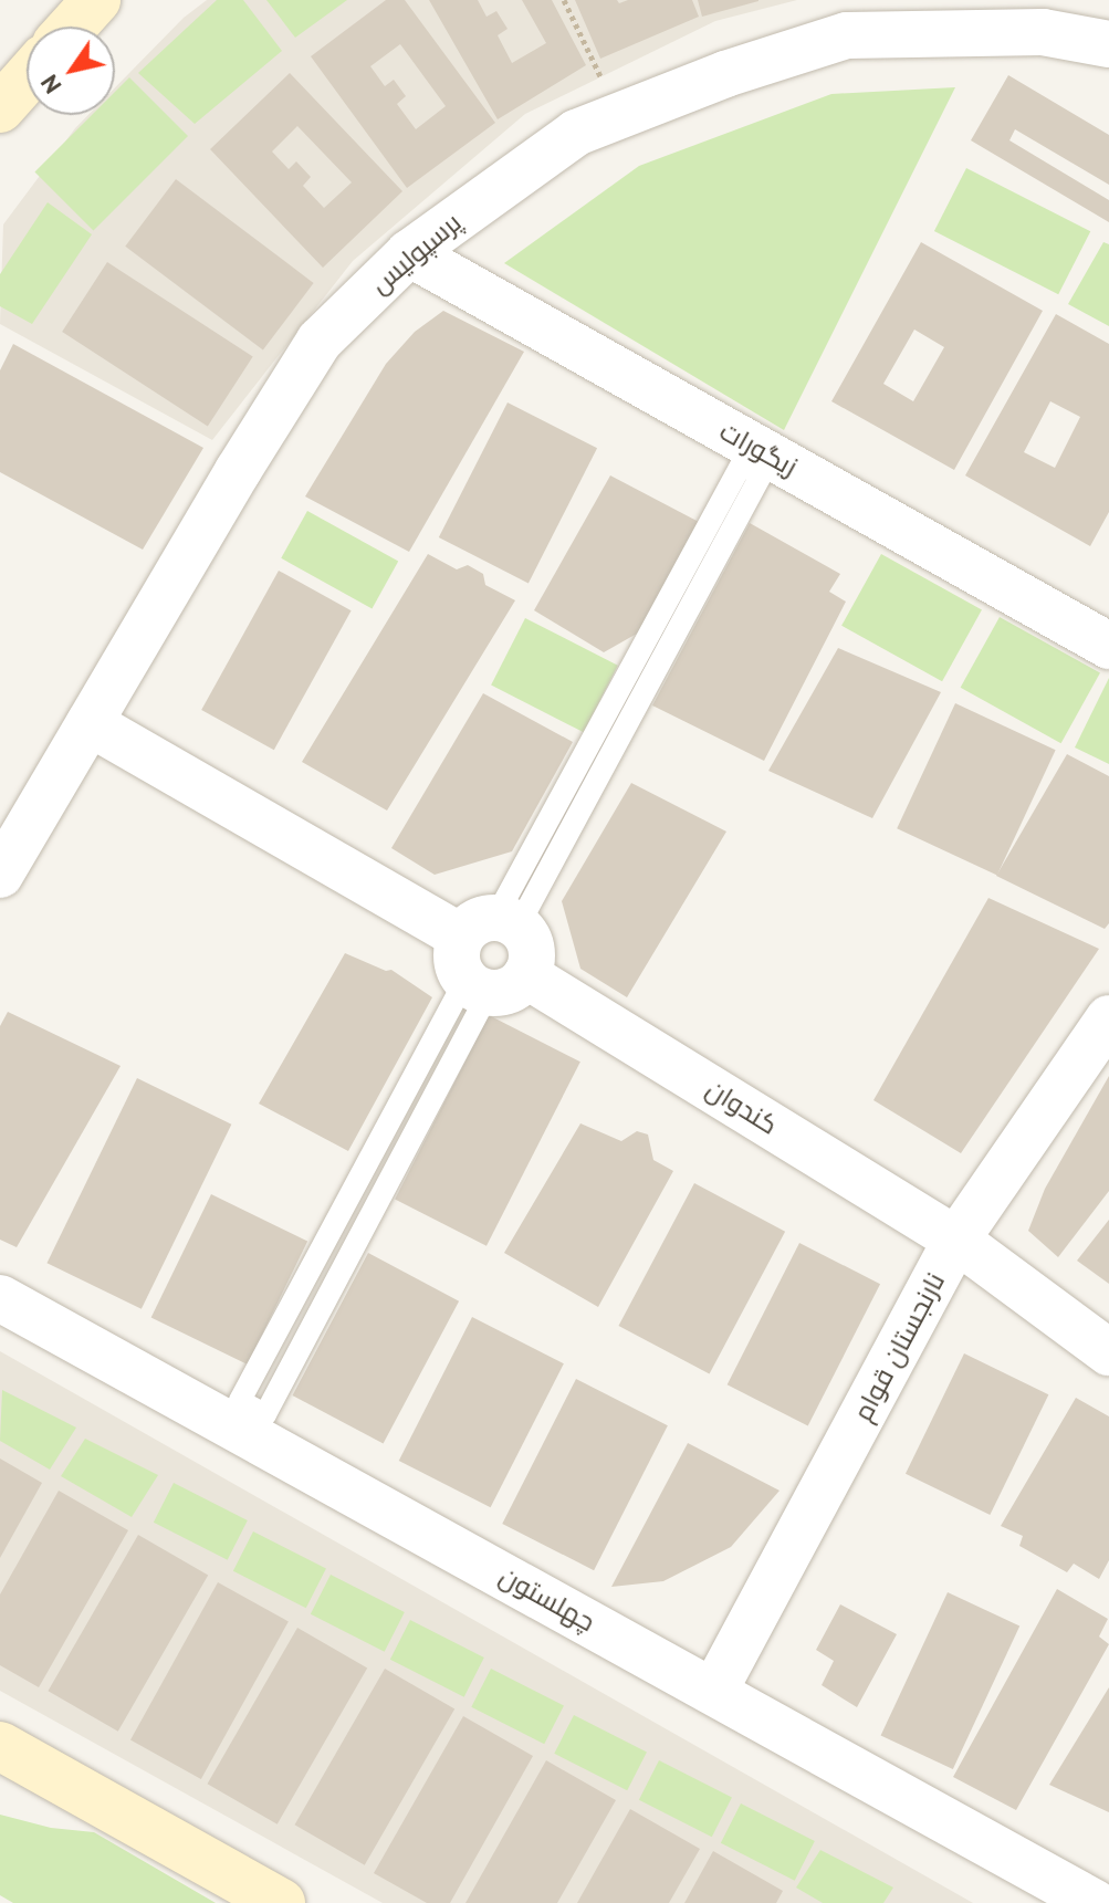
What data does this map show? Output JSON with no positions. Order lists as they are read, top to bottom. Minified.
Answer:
{"streets":{"street":["پرسپولیس","زیگورات","کندوان","نارنجستان قوام","چهلستون"]},"crossings":[["پرسپولیس","زیگورات"],["پرسپولیس","کندوان"],["کندوان","نارنجستان قوام"],["نارنجستان قوام","چهلستون"]],"north":"bottom left"}
